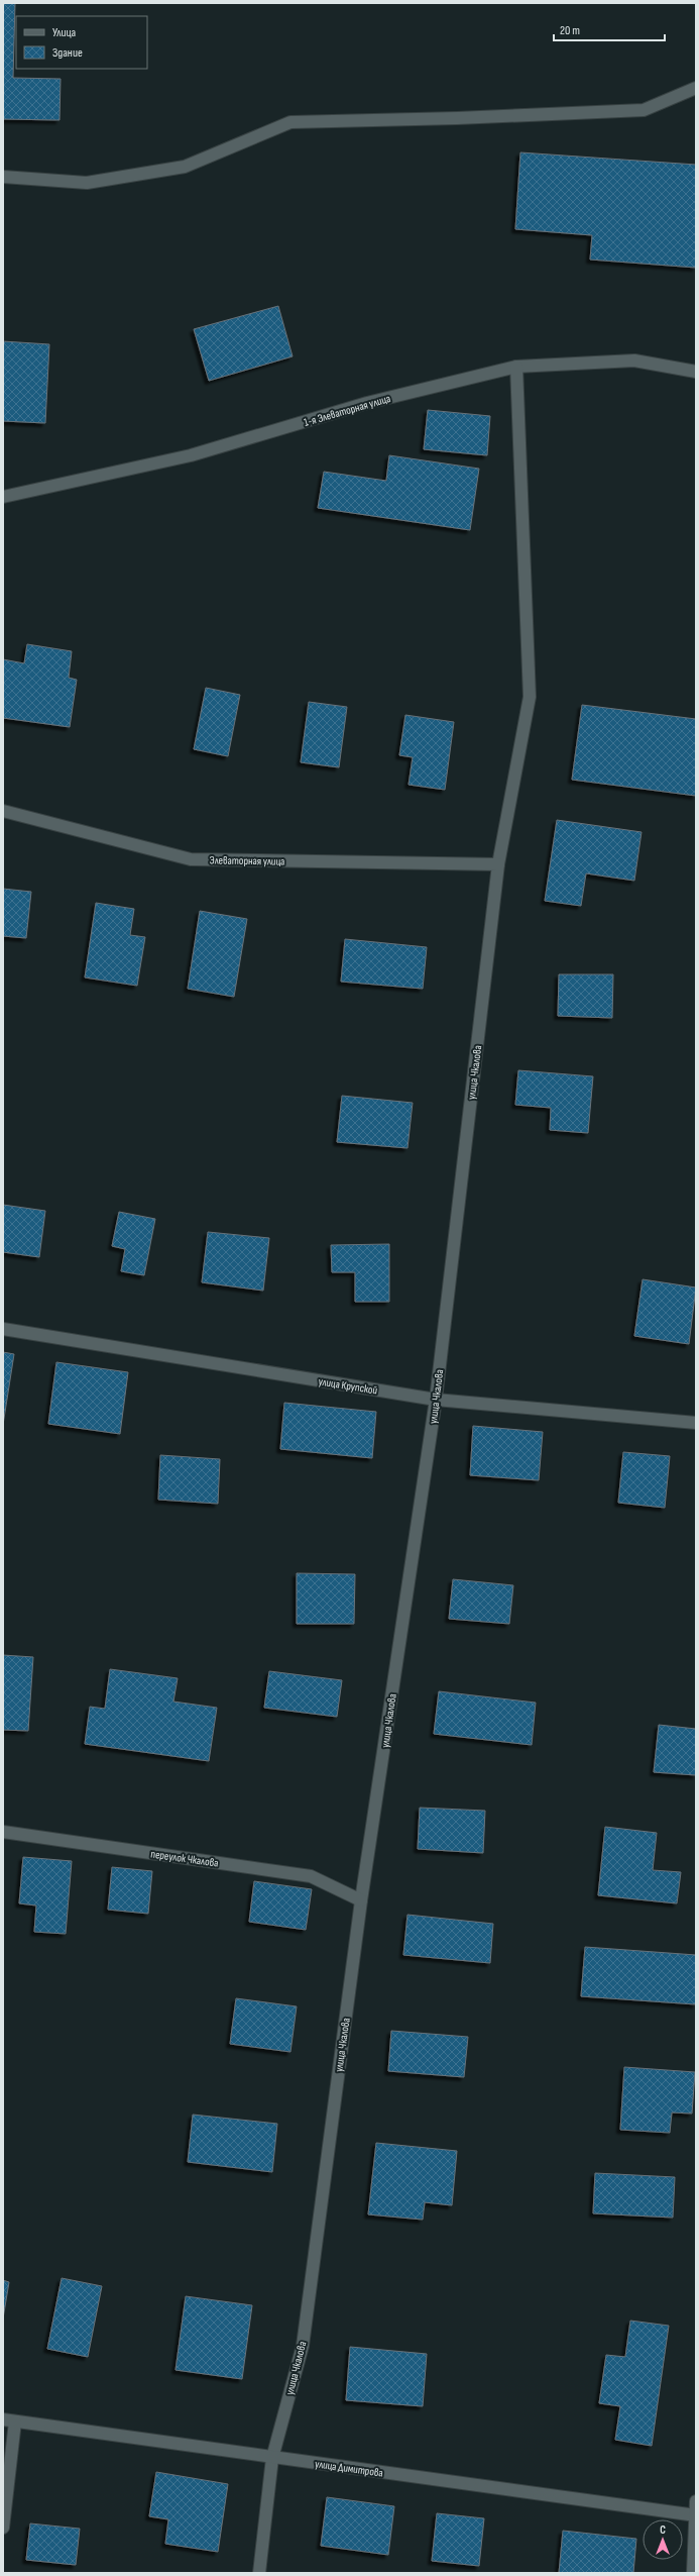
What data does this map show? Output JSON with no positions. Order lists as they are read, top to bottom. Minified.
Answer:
{"streets":{"street":["1-я Элеваторная улица","Элеваторная улица","улица Чкалова","улица Крупской","переулок Чкалова","улица Димитрова"]},"crossings":[["1-я Элеваторная улица","улица Чкалова"],["Элеваторная улица","улица Чкалова"],["улица Чкалова","улица Крупской"],["улица Чкалова","переулок Чкалова"],["улица Чкалова","улица Димитрова"]],"legend":["Улица","Здание"],"scale_bar":"20 m","north":"top"}
